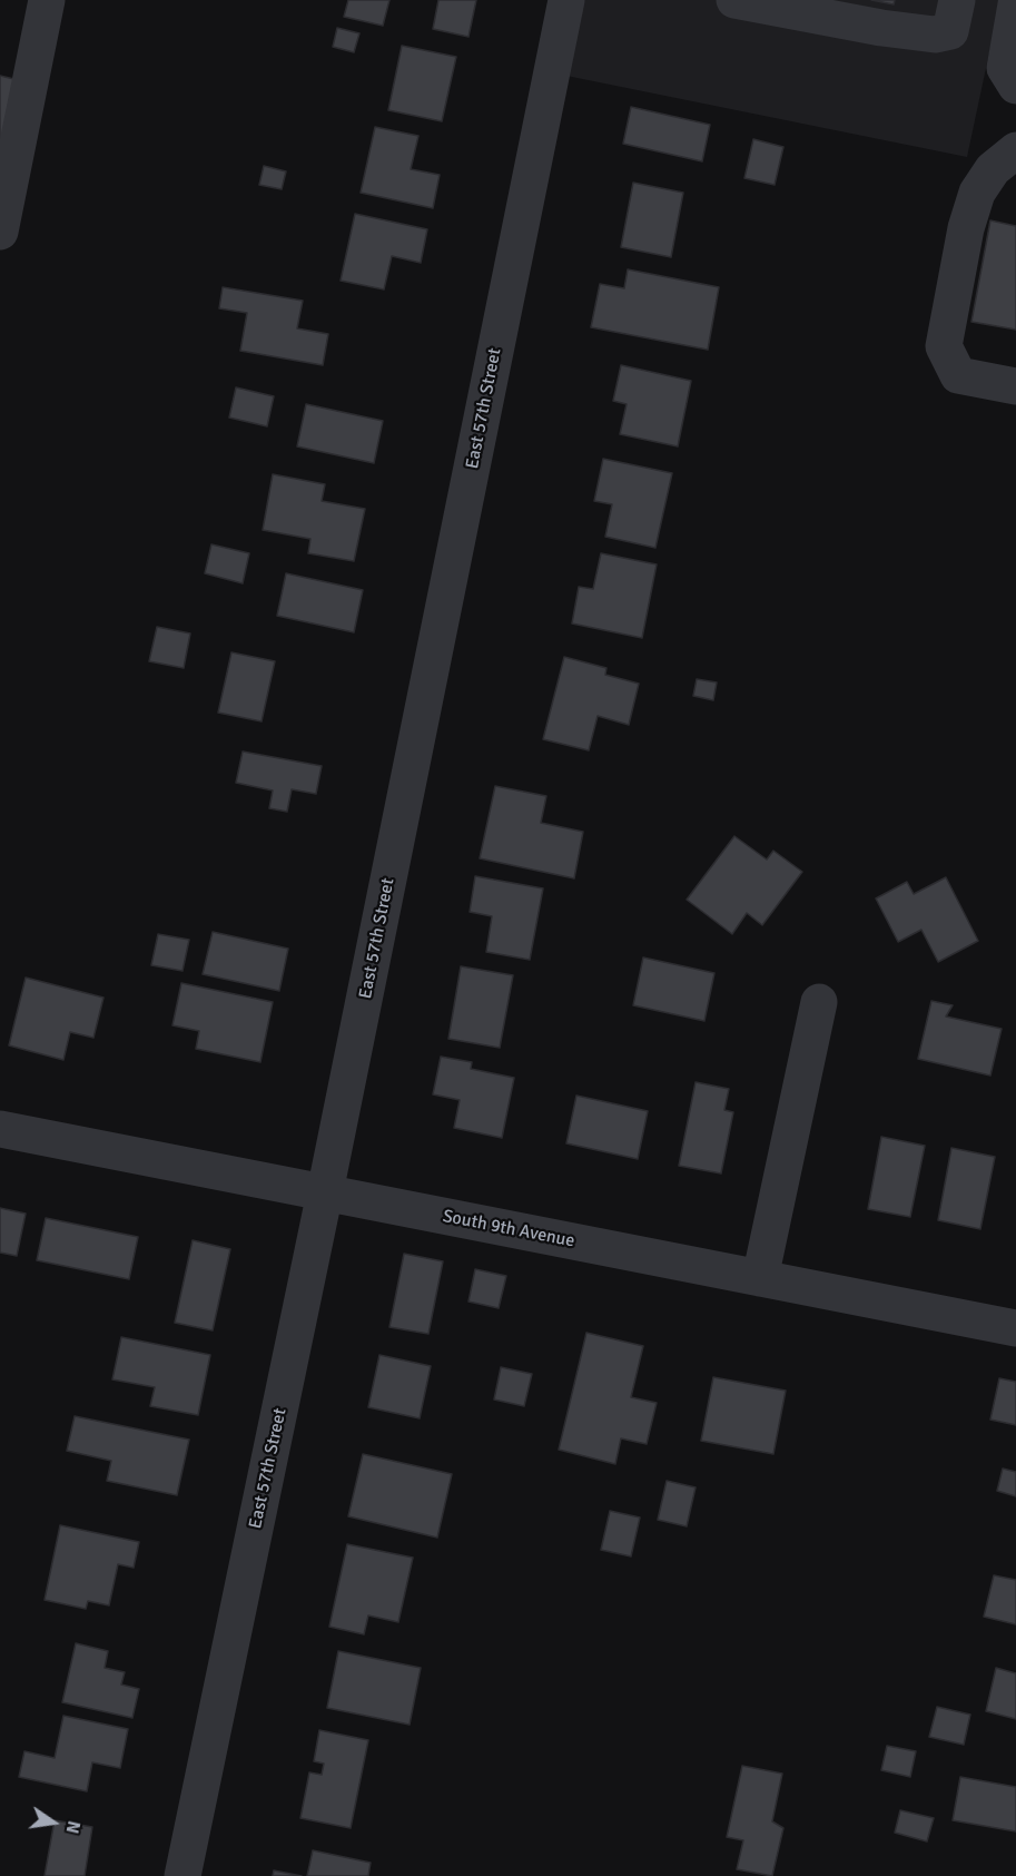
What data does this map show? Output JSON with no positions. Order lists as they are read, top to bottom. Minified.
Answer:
{"streets":{"street":["East 57th Street","South 9th Avenue"]},"crossings":[["East 57th Street","South 9th Avenue"]],"north":"right"}
